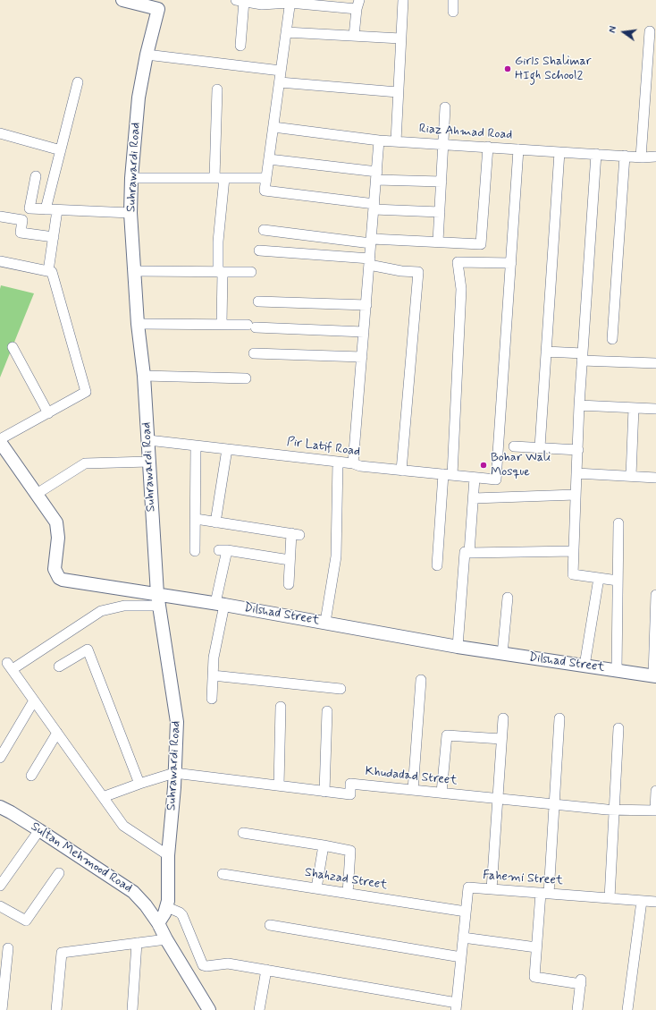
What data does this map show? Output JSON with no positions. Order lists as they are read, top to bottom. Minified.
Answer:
{"streets":{"street":["Riaz Ahmad Road","Suhrawardi Road","Pir Latif Road","Dilshad Street","Khudadad Street","Sultan Mehmood Road","Fahemi Street","Shahzad Street"]},"crossings":[["Suhrawardi Road","Pir Latif Road"],["Suhrawardi Road","Dilshad Street"],["Suhrawardi Road","Khudadad Street"],["Suhrawardi Road","Sultan Mehmood Road"],["Fahemi Street","Shahzad Street"]],"places":["Girls Shalimar HIgh School2","Bohar Wali Mosque"],"north":"left"}
